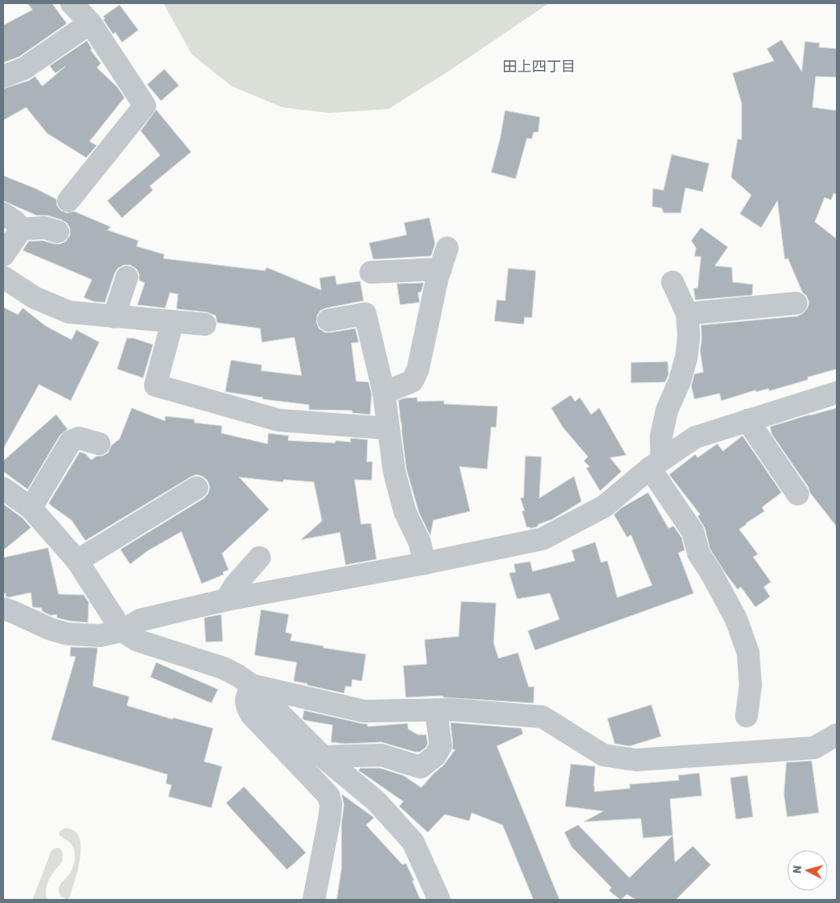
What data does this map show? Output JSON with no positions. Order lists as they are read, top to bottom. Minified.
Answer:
{"districts":["田上四丁目"],"north":"left"}
